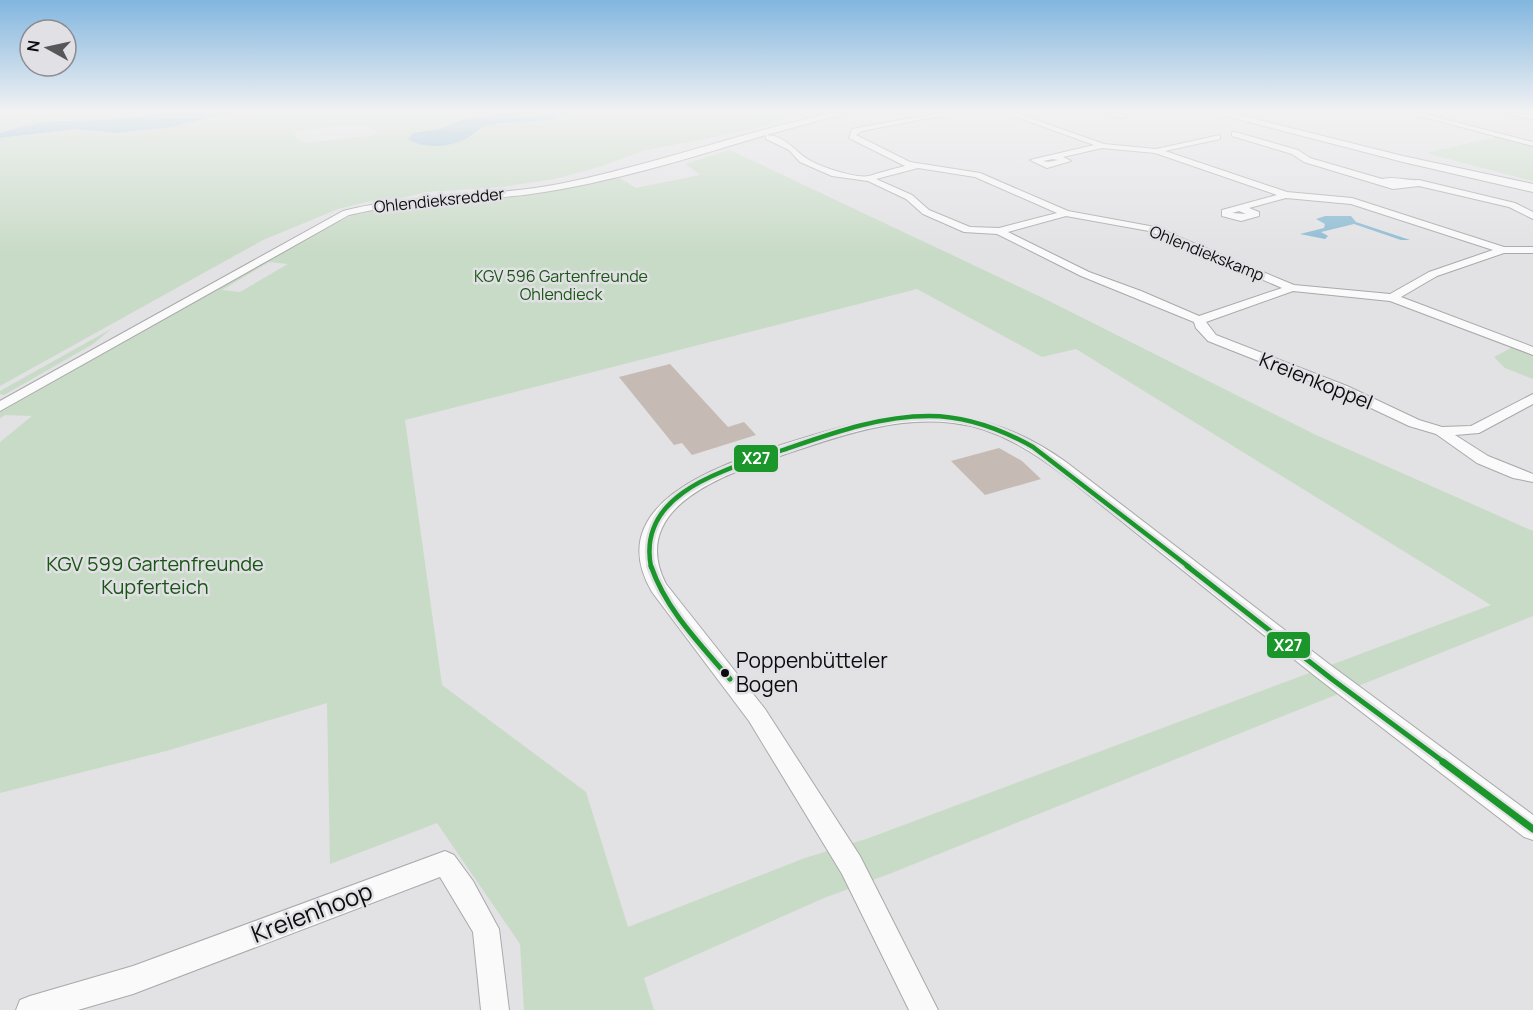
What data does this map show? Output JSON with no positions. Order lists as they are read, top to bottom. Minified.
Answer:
{"streets":{"street":["Ohlendieksredder","Ohlendiekskamp","Kreienkoppel","Kreienhoop"]},"parks":["KGV 596 Gartenfreunde Ohlendieck","KGV 599 Gartenfreunde Kupferteich"],"places":["Poppenbütteler Bogen"],"lines":["transit line X27"],"north":"left"}
